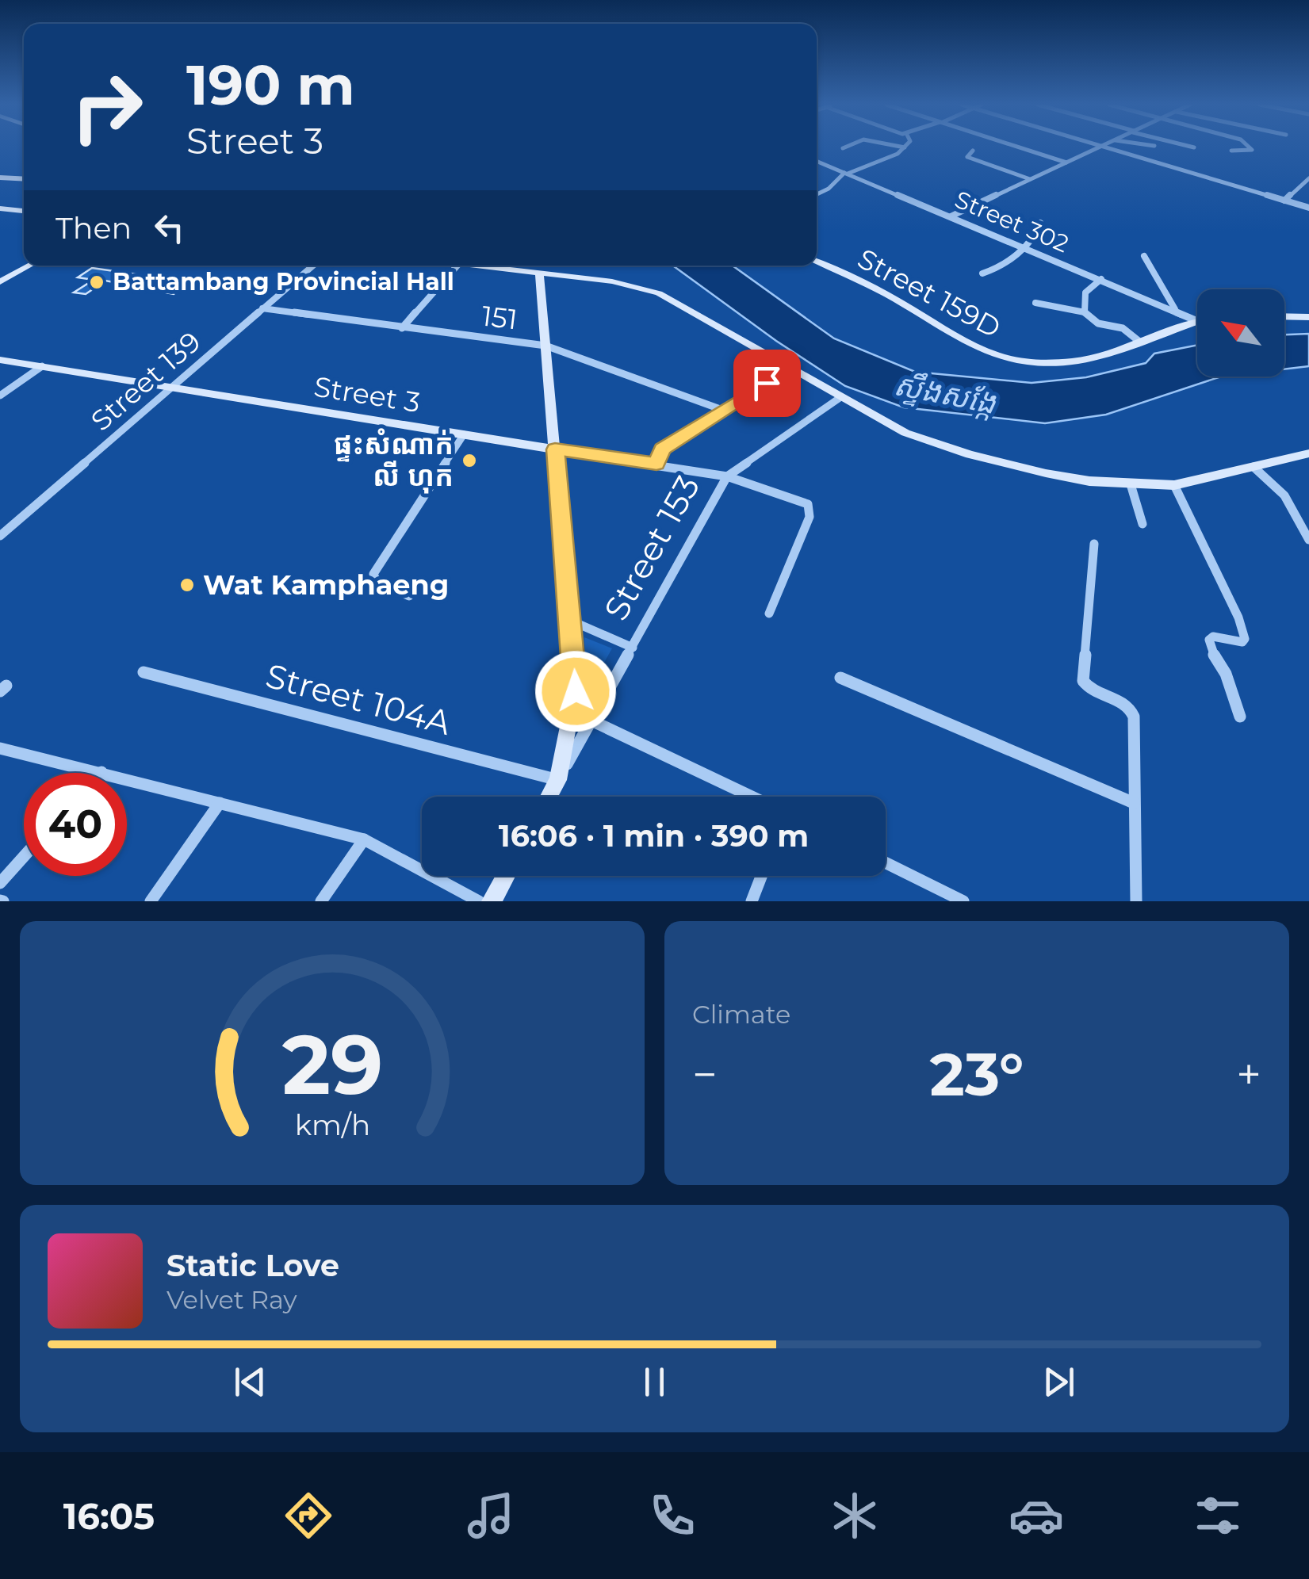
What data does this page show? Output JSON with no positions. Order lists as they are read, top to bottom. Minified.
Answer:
{"streets":{"street":["Street 302","Street 159D","151","Street 139","Street 3","Street 153","Street 104A"]},"crossings":[["Street 302","Street 159D"],["151","Street 139"],["Street 139","Street 3"],["Street 3","Street 153"],["Street 153","Street 104A"]],"water":["ស្ទឹងសង្កែ"],"places":["Battambang Provincial Hall","ផ្ទះសំណាក់ លី ហុក","Wat Kamphaeng"],"north":"top left","page":{"turn":["190 m","Street 3"],"then":"Then","limit":"40","trip":"16:06 · 1 min · 390 m","tile":"Climate","heat":["−","23°","+"],"song":["Static Love","Velvet Ray"],"tabs":"16:05","gauge":["29","km/h"]}}
